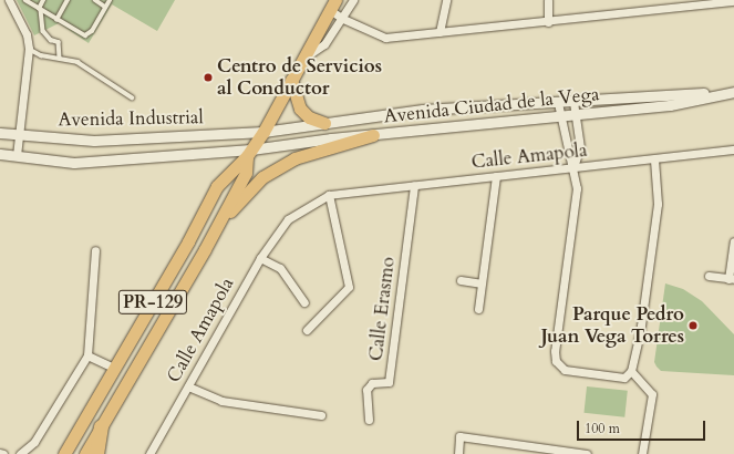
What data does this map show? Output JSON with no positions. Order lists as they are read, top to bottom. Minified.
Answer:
{"streets":{"main road":["PR-129"],"street":["Avenida Ciudad de la Vega","Avenida Industrial","Calle Amapola","Calle Erasmo"]},"crossings":[["Avenida Ciudad de la Vega","Avenida Industrial"],["Avenida Ciudad de la Vega","PR-129"],["Avenida Industrial","PR-129"],["Calle Amapola","Calle Erasmo"]],"places":["Centro de Servicios al Conductor","Parque Pedro Juan Vega Torres"],"scale_bar":"100 m"}
